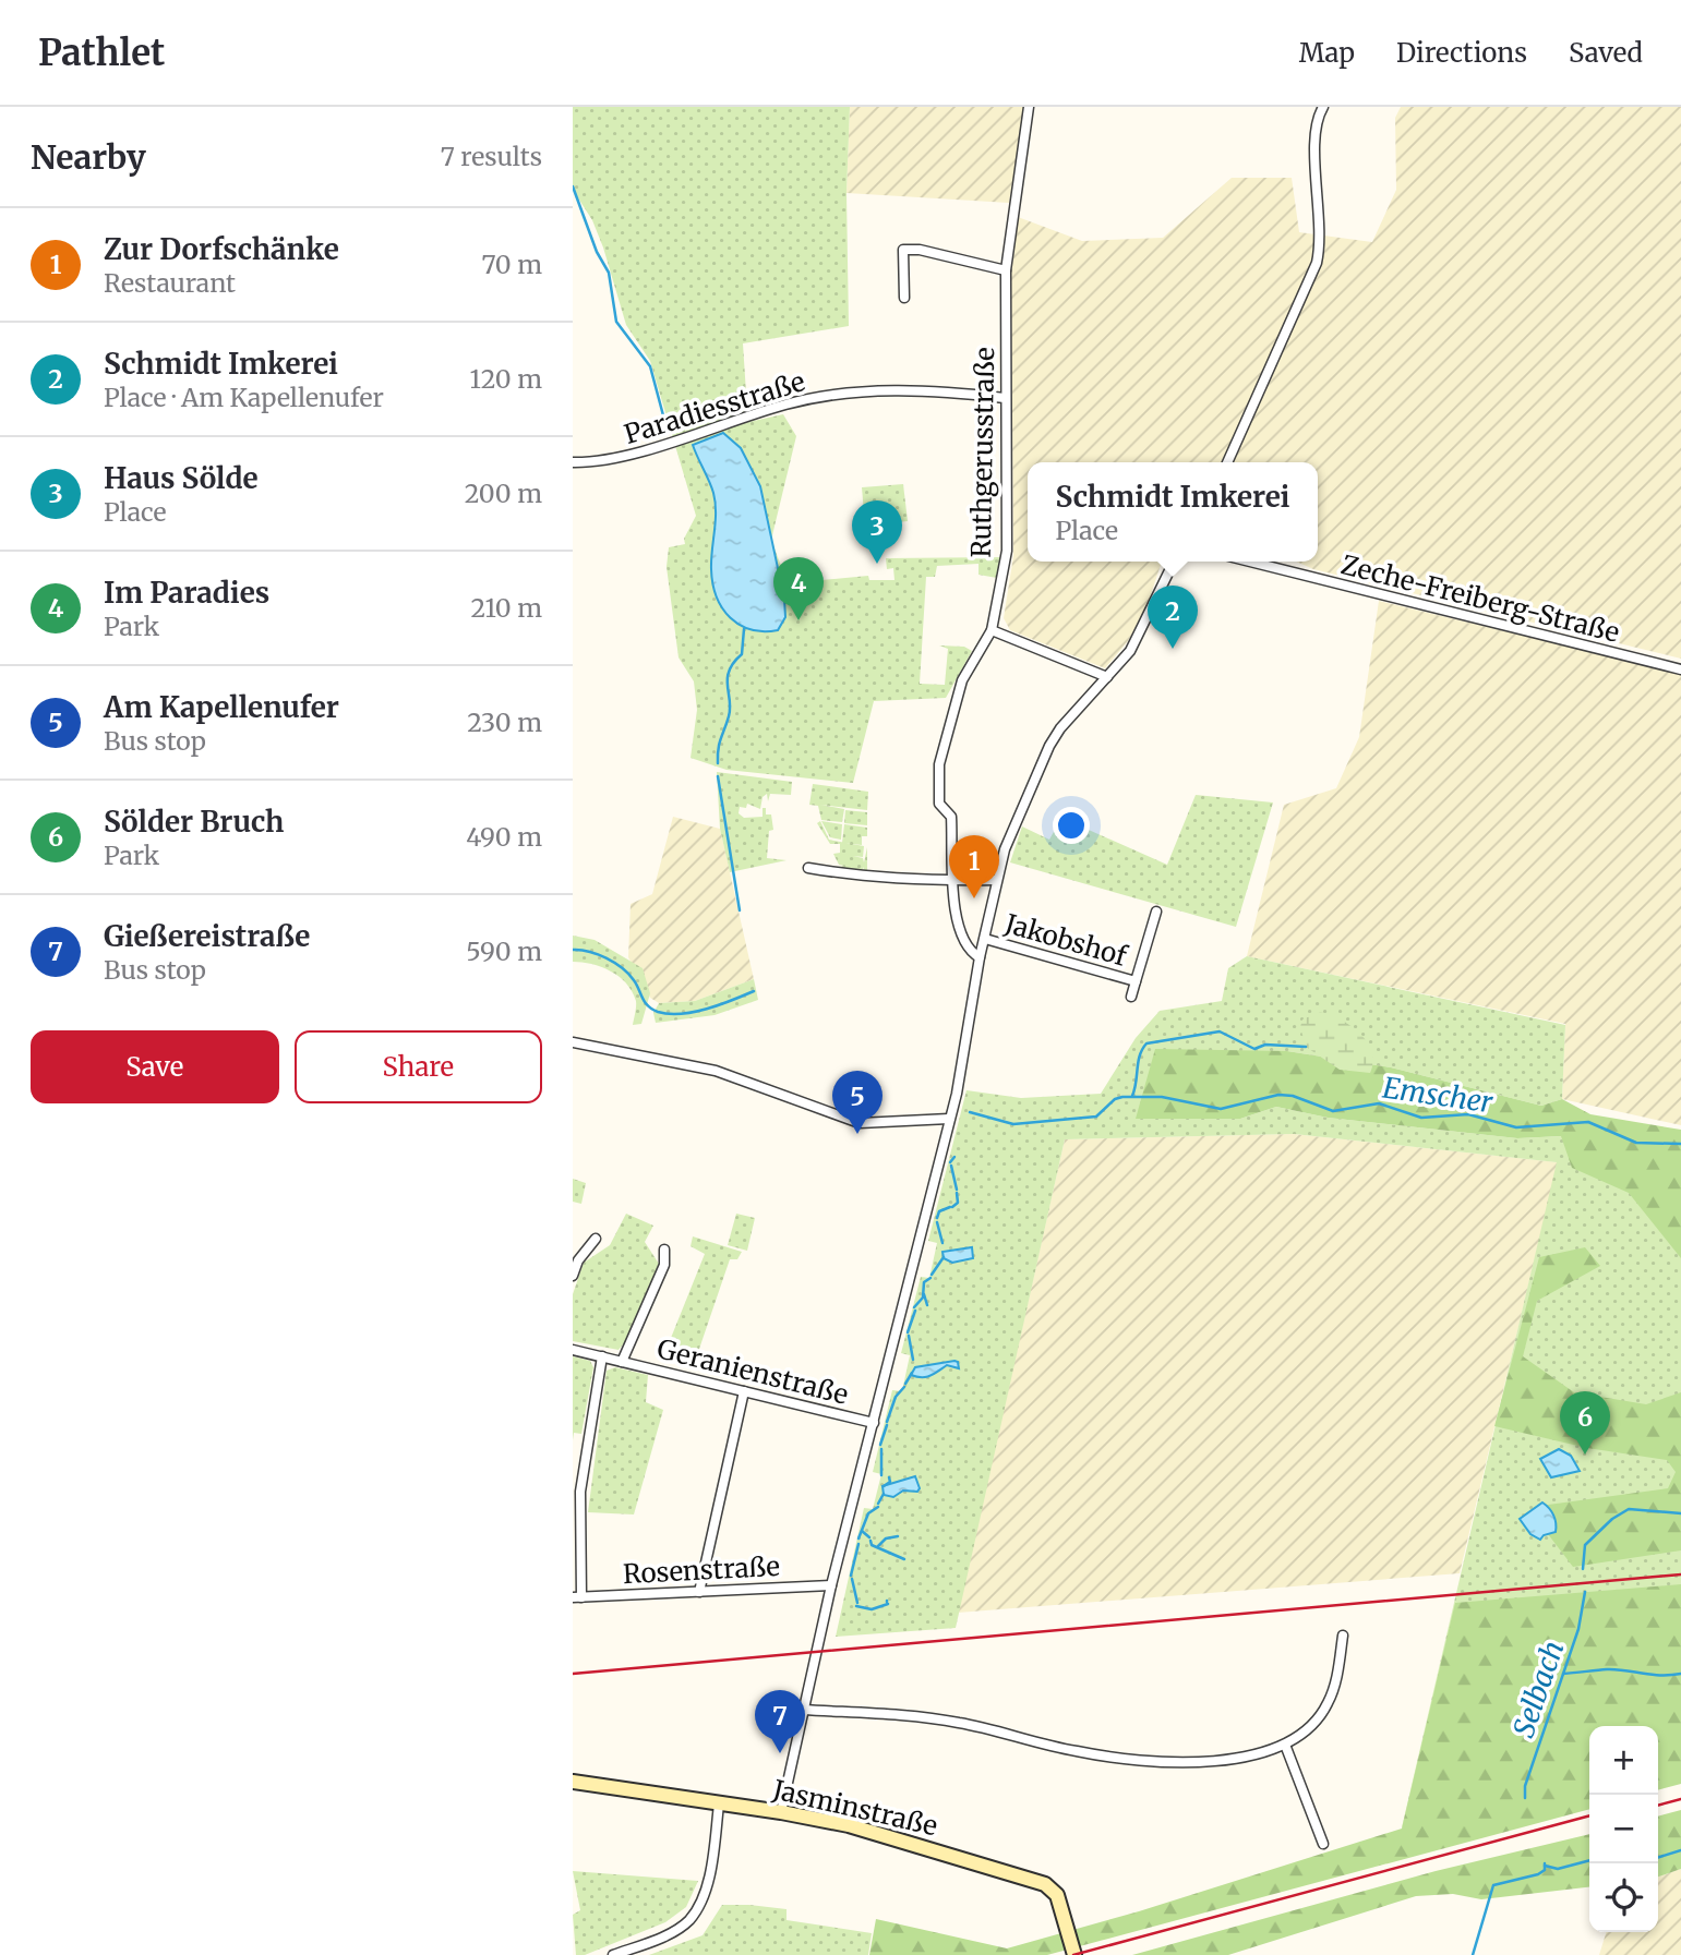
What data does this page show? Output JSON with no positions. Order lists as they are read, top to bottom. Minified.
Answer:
{"streets":{"street":["Paradiesstraße","Ruthgerusstraße","Zeche-Freiberg-Straße","Jakobshof","Geranienstraße","Rosenstraße","Jasminstraße"]},"crossings":[["Paradiesstraße","Ruthgerusstraße"]],"water":["Emscher","Selbach"],"page":{"header":"Pathlet","nav":["Map","Directions","Saved"],"heading":["Nearby","7 results"],"list":[{"mark":"1","name":"Zur Dorfschänke","note":"Restaurant","value":"70 m"},{"mark":"2","name":"Schmidt Imkerei","note":"Place · Am Kapellenufer","value":"120 m"},{"mark":"3","name":"Haus Sölde","note":"Place","value":"200 m"},{"mark":"4","name":"Im Paradies","note":"Park","value":"210 m"},{"mark":"5","name":"Am Kapellenufer","note":"Bus stop","value":"230 m"},{"mark":"6","name":"Sölder Bruch","note":"Park","value":"490 m"},{"mark":"7","name":"Gießereistraße","note":"Bus stop","value":"590 m"}],"popup":["Schmidt Imkerei","Place"],"pins":["3","4","2","1","5","6","7"],"buttons":["Save","Share"],"map_buttons":["+","−"]}}
